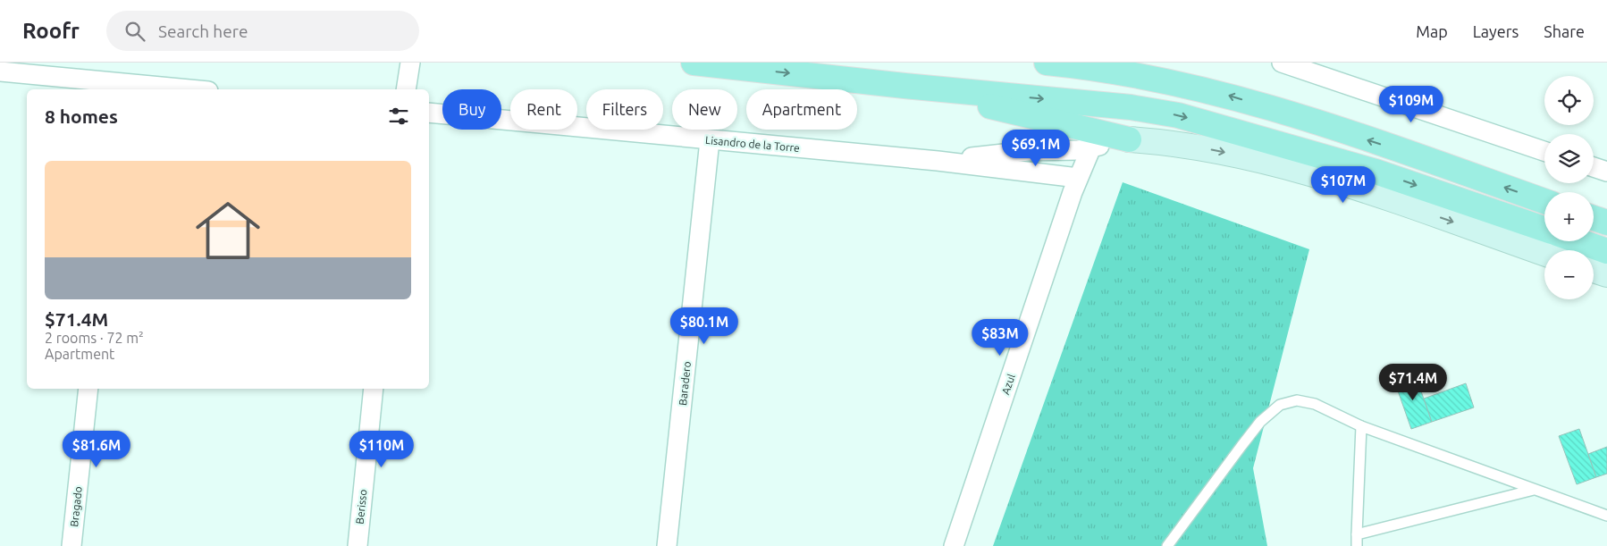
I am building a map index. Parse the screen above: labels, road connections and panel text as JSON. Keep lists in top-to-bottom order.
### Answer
{
  "streets": {
    "street": [
      "Lisandro de la Torre",
      "Baradero",
      "Azul",
      "Bragado",
      "Berisso"
    ]
  },
  "crossings": [
    ["Lisandro de la Torre", "Baradero"],
    ["Lisandro de la Torre", "Azul"]
  ],
  "page": {
    "header": "Roofr",
    "search": "Search here",
    "nav": ["Map", "Layers", "Share"],
    "map_buttons": ["+", "−"],
    "price": [
      "$109M",
      "$69.1M",
      "$107M",
      "$80.1M",
      "$83M",
      "$71.4M",
      "$81.6M",
      "$110M"
    ],
    "chip": [
      "Buy",
      "Rent",
      "Filters",
      "New",
      "Apartment"
    ],
    "heading": "8 homes",
    "list": [
      {
        "name": "$71.4M",
        "note": "2 rooms · 72 m² · Apartment"
      }
    ]
  }
}
